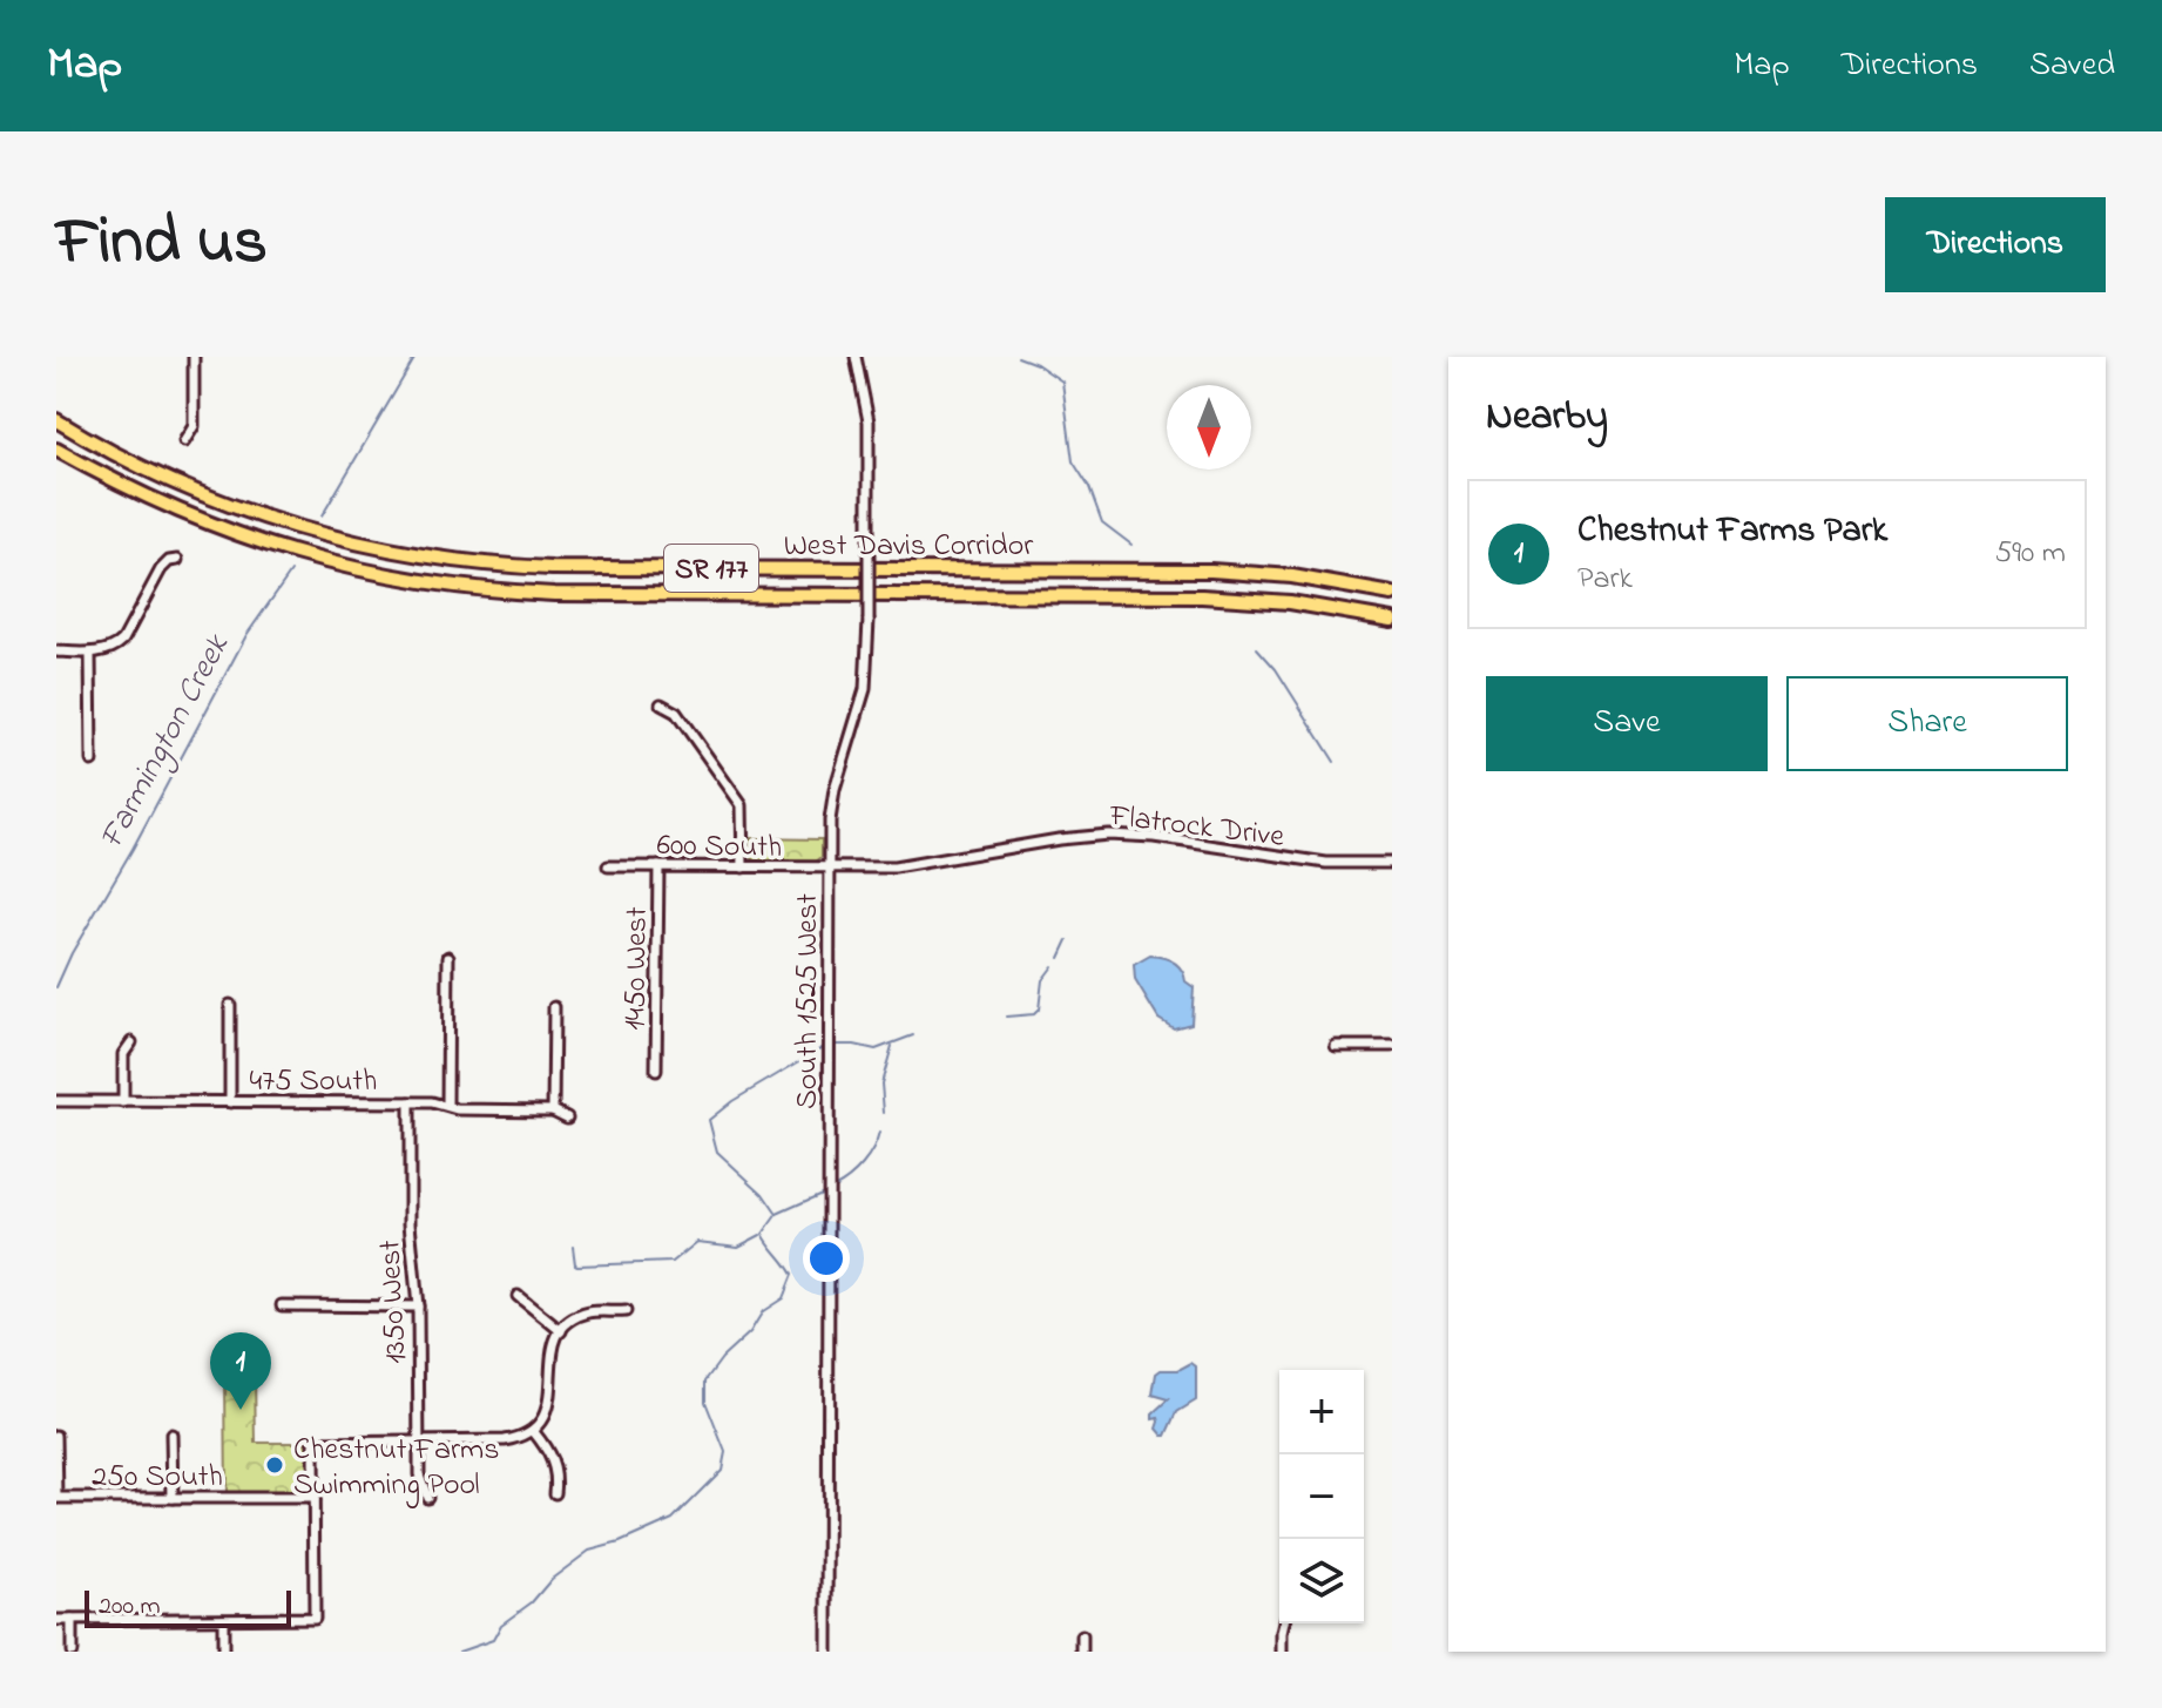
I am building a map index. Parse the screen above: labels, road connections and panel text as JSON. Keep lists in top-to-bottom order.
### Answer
{
  "streets": {
    "highway": ["West Davis Corridor", "SR 177"],
    "street": [
      "Flatrock Drive",
      "600 South",
      "1450 West",
      "South 1525 West",
      "475 South",
      "1350 West",
      "250 South"
    ]
  },
  "crossings": [
    ["Flatrock Drive", "600 South"],
    ["Flatrock Drive", "South 1525 West"],
    ["600 South", "1450 West"],
    ["600 South", "South 1525 West"],
    ["475 South", "1350 West"]
  ],
  "water": ["Farmington Creek"],
  "places": ["Chestnut Farms Swimming Pool"],
  "scale_bar": "200 m",
  "north": "bottom",
  "page": {
    "header": "Map",
    "nav": ["Map", "Directions", "Saved"],
    "title": "Find us",
    "buttons": [
      "Directions",
      ["Save", "Share"]
    ],
    "heading": "Nearby",
    "list": [
      {
        "mark": "1",
        "name": "Chestnut Farms Park",
        "note": "Park",
        "value": "590 m"
      }
    ],
    "pins": "1",
    "map_buttons": ["+", "−"],
    "scale": "200 m"
  }
}
